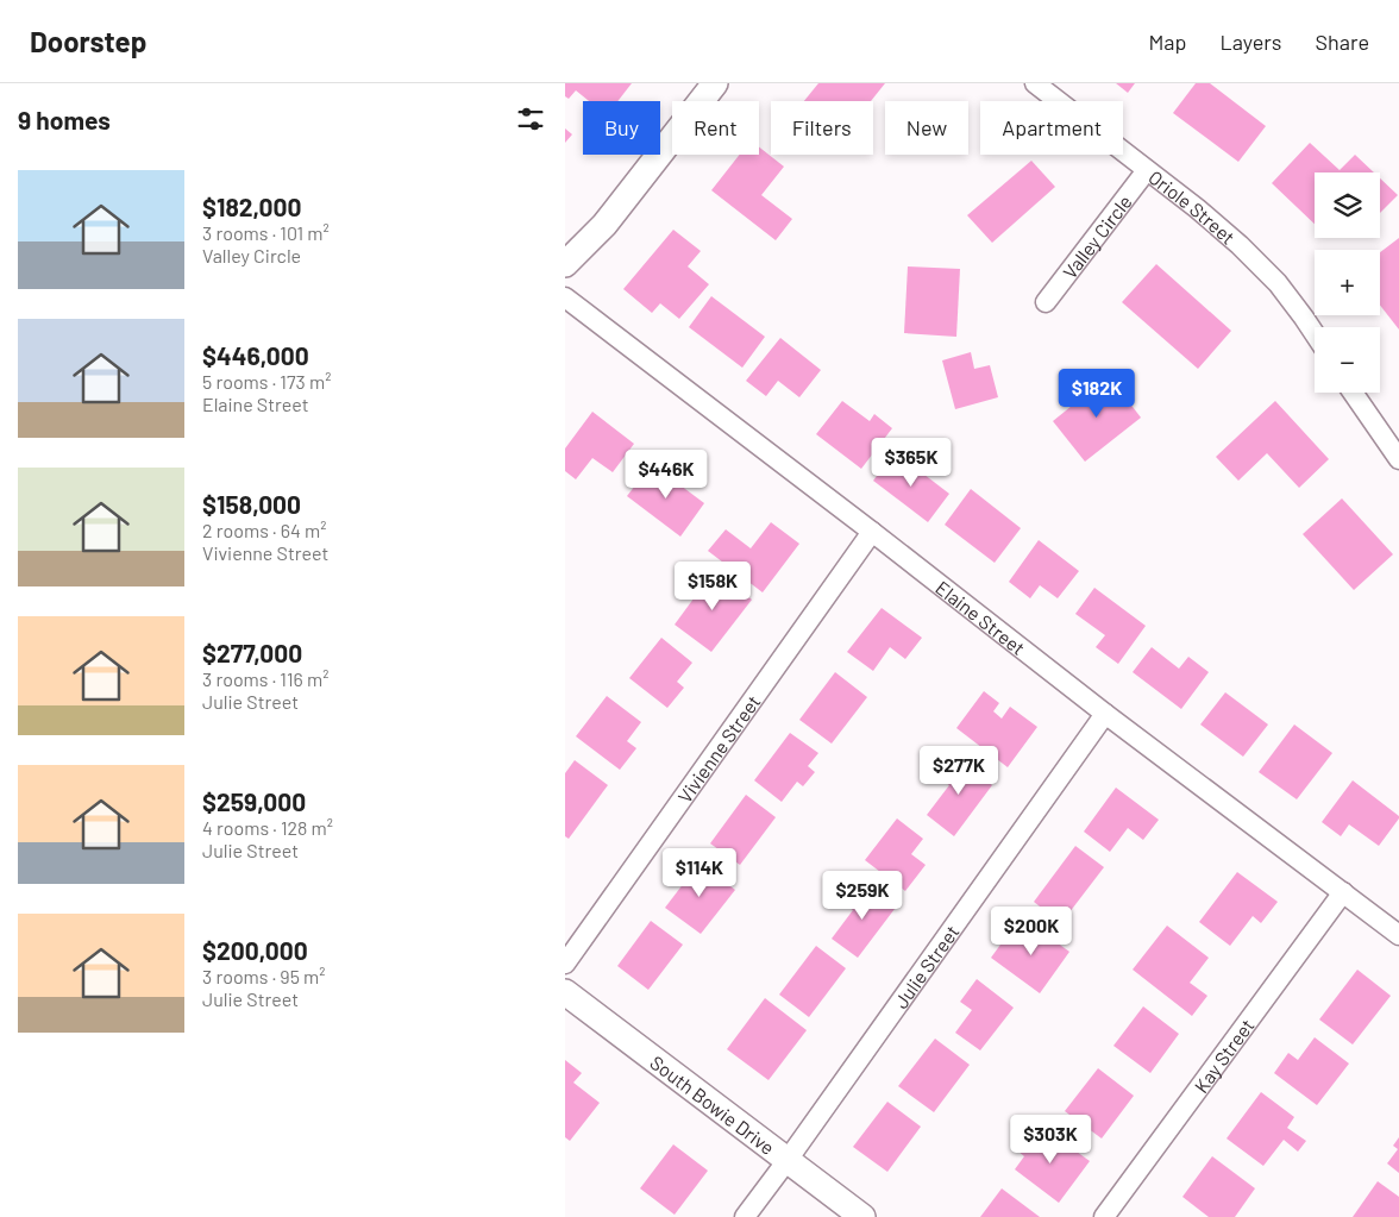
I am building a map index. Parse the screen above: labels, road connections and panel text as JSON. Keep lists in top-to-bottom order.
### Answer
{
  "streets": {
    "street": [
      "Oriole Street",
      "Valley Circle",
      "Elaine Street",
      "Vivienne Street",
      "Julie Street",
      "Kay Street",
      "South Bowie Drive"
    ]
  },
  "crossings": [
    ["Oriole Street", "Valley Circle"],
    ["Elaine Street", "Vivienne Street"],
    ["Elaine Street", "Julie Street"],
    ["Elaine Street", "Kay Street"],
    ["Julie Street", "South Bowie Drive"]
  ],
  "page": {
    "header": "Doorstep",
    "nav": ["Map", "Layers", "Share"],
    "heading": "9 homes",
    "chip": [
      "Buy",
      "Rent",
      "Filters",
      "New",
      "Apartment"
    ],
    "list": [
      {
        "name": "$182,000",
        "note": "3 rooms · 101 m² · Valley Circle"
      },
      {
        "name": "$446,000",
        "note": "5 rooms · 173 m² · Elaine Street"
      },
      {
        "name": "$158,000",
        "note": "2 rooms · 64 m² · Vivienne Street"
      },
      {
        "name": "$277,000",
        "note": "3 rooms · 116 m² · Julie Street"
      },
      {
        "name": "$259,000",
        "note": "4 rooms · 128 m² · Julie Street"
      },
      {
        "name": "$200,000",
        "note": "3 rooms · 95 m² · Julie Street"
      }
    ],
    "map_buttons": ["+", "−"],
    "price": [
      "$182K",
      "$365K",
      "$446K",
      "$158K",
      "$277K",
      "$114K",
      "$259K",
      "$200K",
      "$303K"
    ]
  }
}
